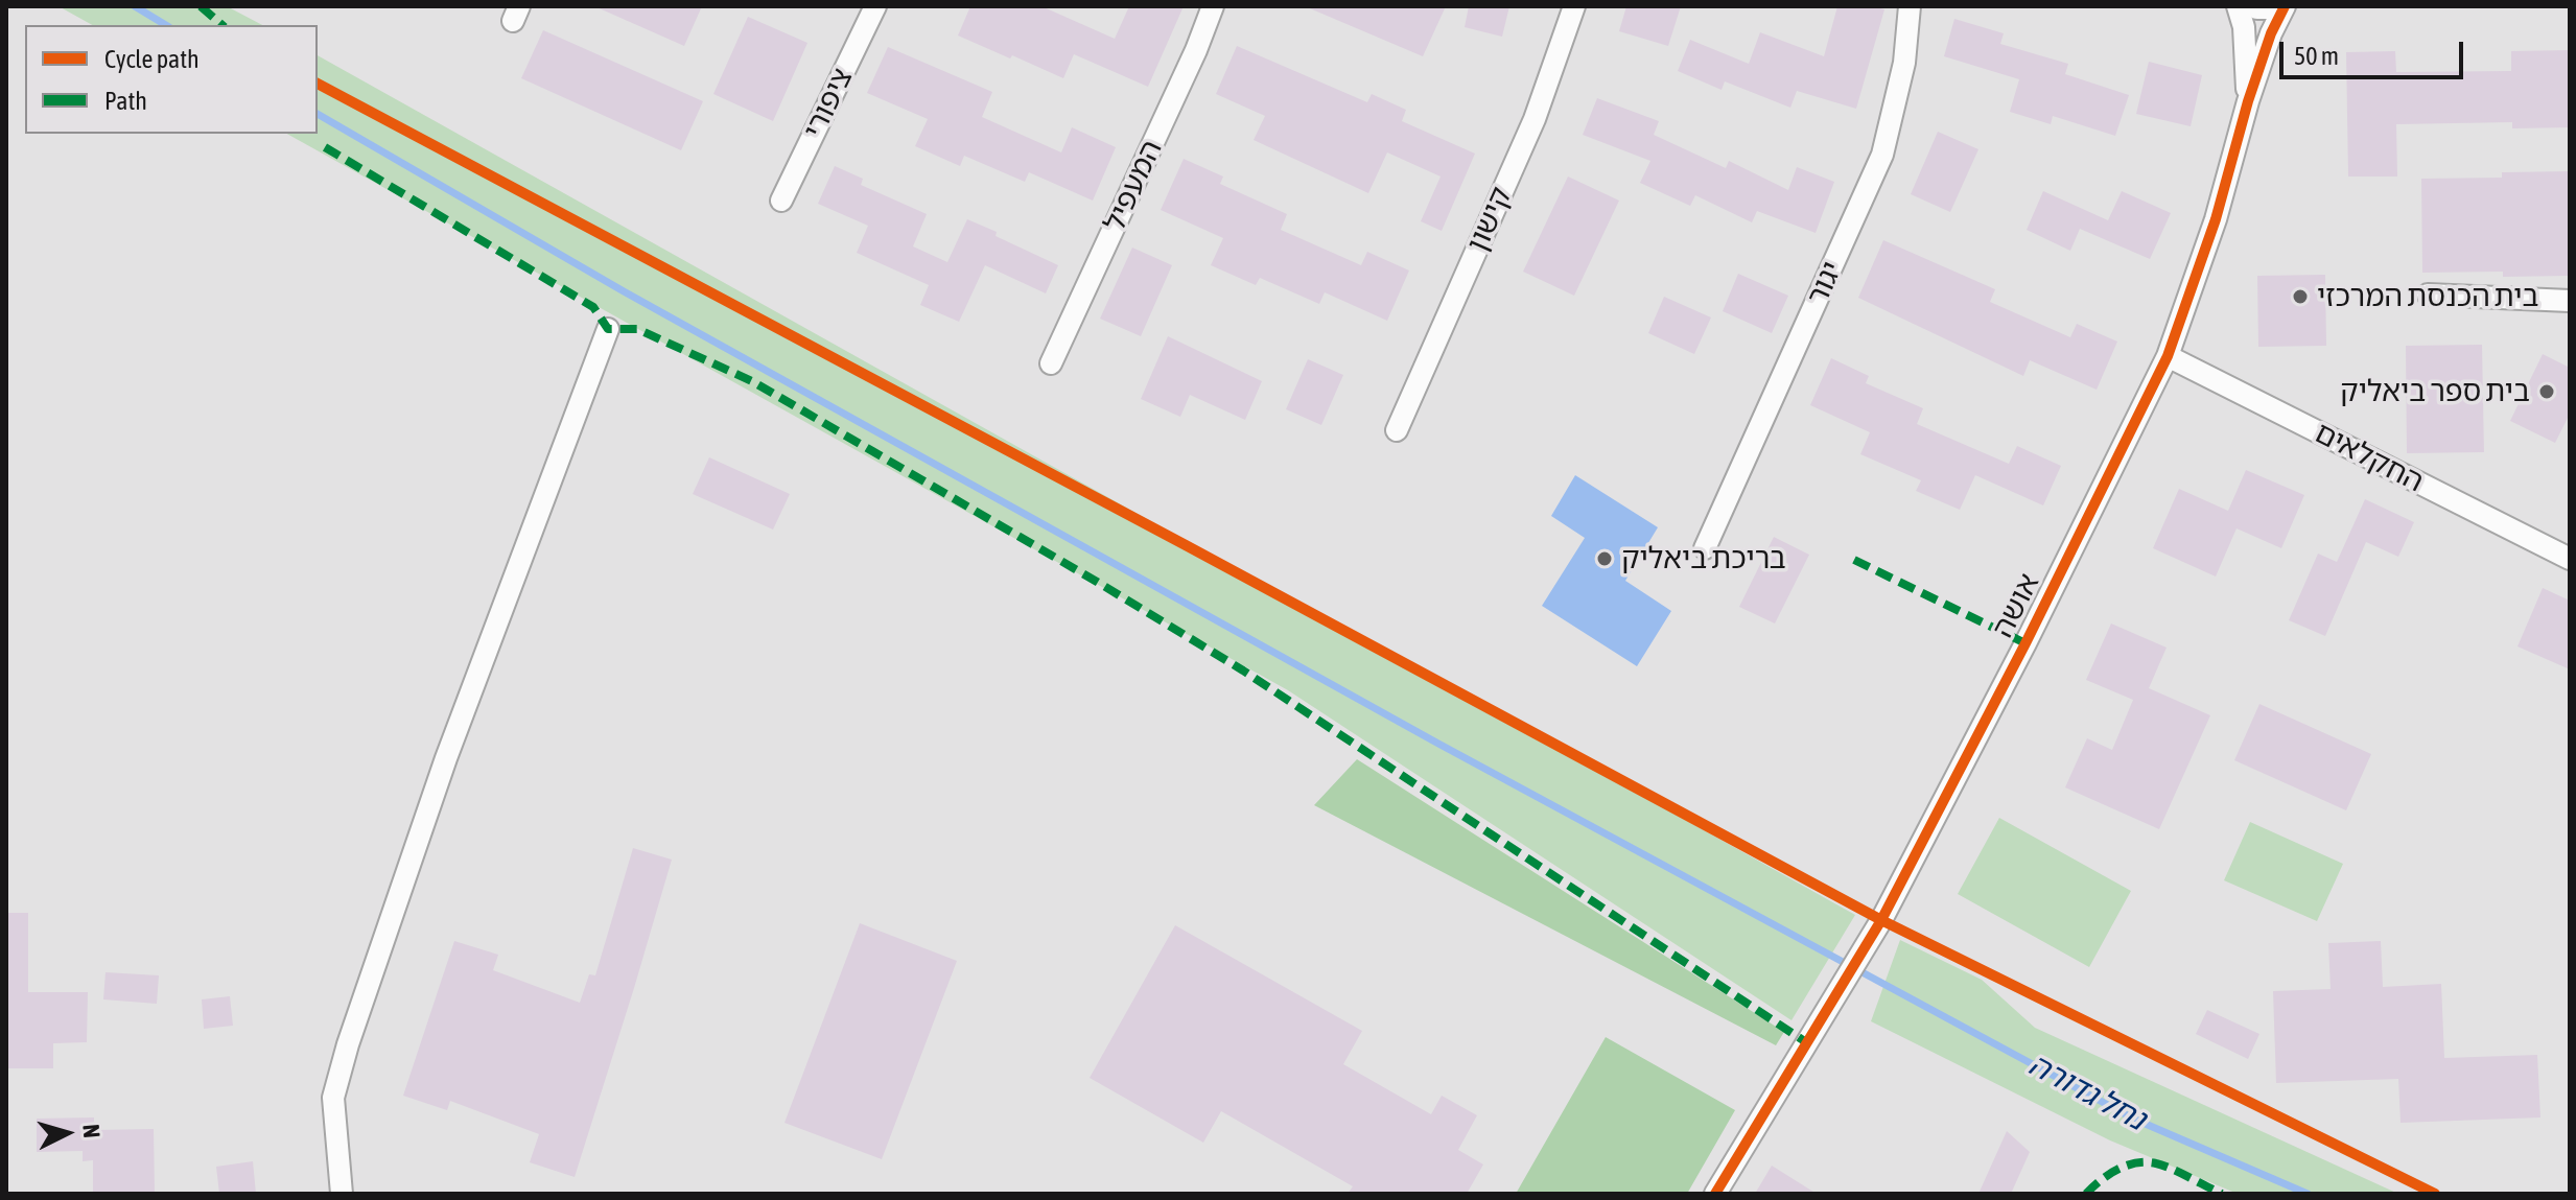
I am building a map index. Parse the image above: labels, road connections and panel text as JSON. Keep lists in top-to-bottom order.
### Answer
{
  "streets": {
    "street": [
      "ציפורי",
      "המעפיל",
      "קישון",
      "יגור",
      "החקלאים",
      "אושה"
    ]
  },
  "crossings": [
    ["החקלאים", "אושה"]
  ],
  "water": ["נחל גדורה"],
  "places": ["בית הכנסת המרכזי", "בית ספר ביאליק", "בריכת ביאליק"],
  "legend": ["Cycle path", "Path"],
  "scale_bar": "50 m",
  "north": "right"
}
